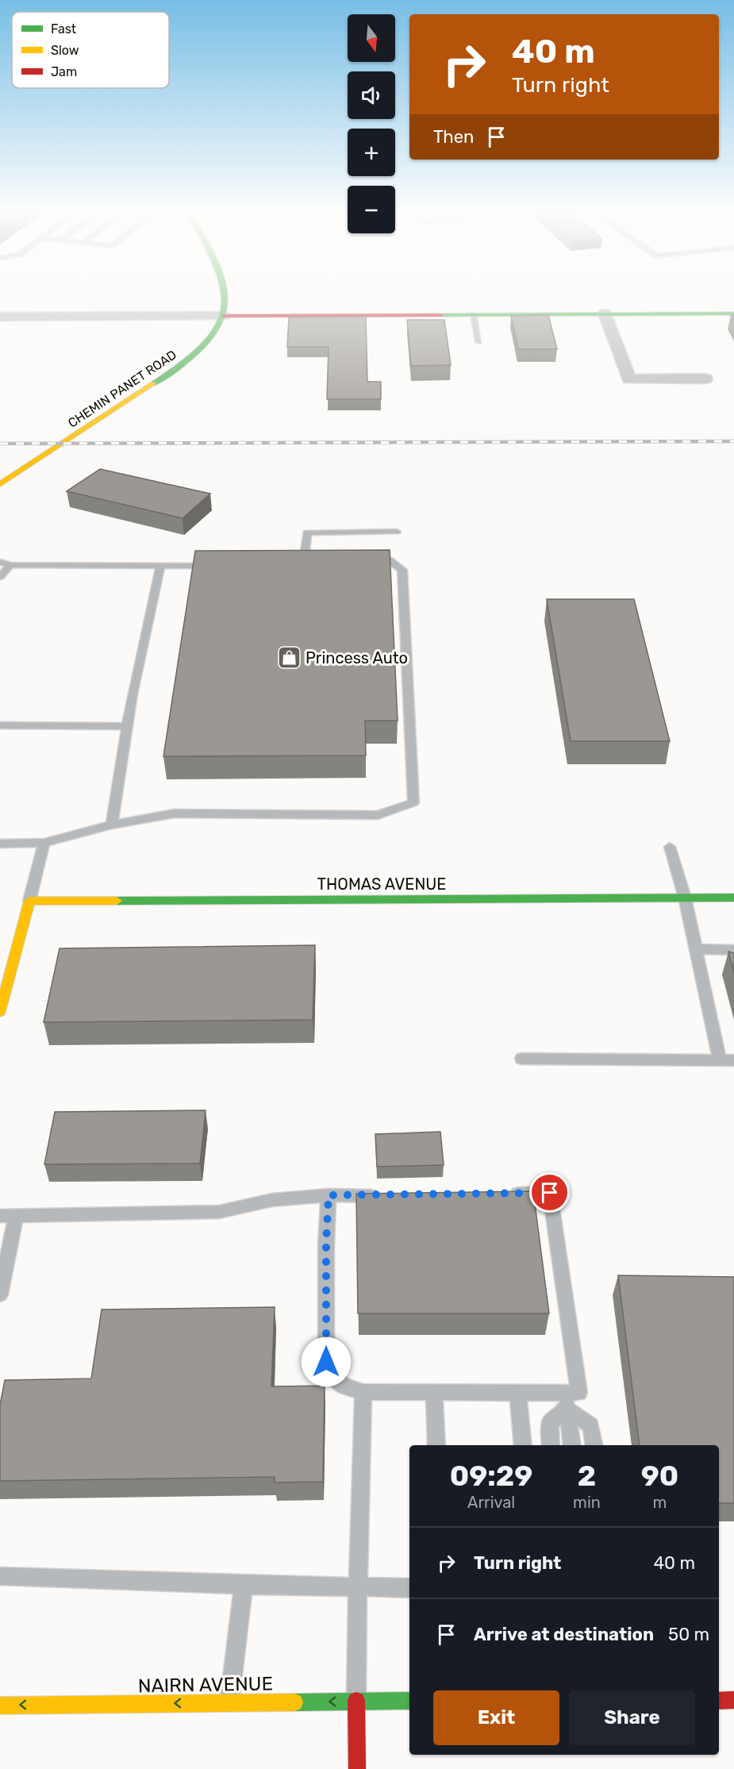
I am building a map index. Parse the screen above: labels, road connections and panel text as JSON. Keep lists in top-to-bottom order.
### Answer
{
  "streets": {
    "street": ["CHEMIN PANET ROAD", "THOMAS AVENUE", "NAIRN AVENUE"]
  },
  "one_way": ["NAIRN AVENUE"],
  "places": {
    "shop": ["Princess Auto"]
  },
  "legend": ["Fast", "Slow", "Jam"],
  "north": "bottom",
  "page": {
    "map_buttons": ["+", "−"],
    "turn": ["40 m", "Turn right"],
    "then": "Then",
    "eta": [
      "09:29",
      "Arrival",
      "2",
      "min",
      "90",
      "m"
    ],
    "list": [
      {
        "name": "Turn right",
        "value": "40 m"
      },
      {
        "name": "Arrive at destination",
        "value": "50 m"
      }
    ],
    "buttons": ["Exit", "Share"]
  }
}
